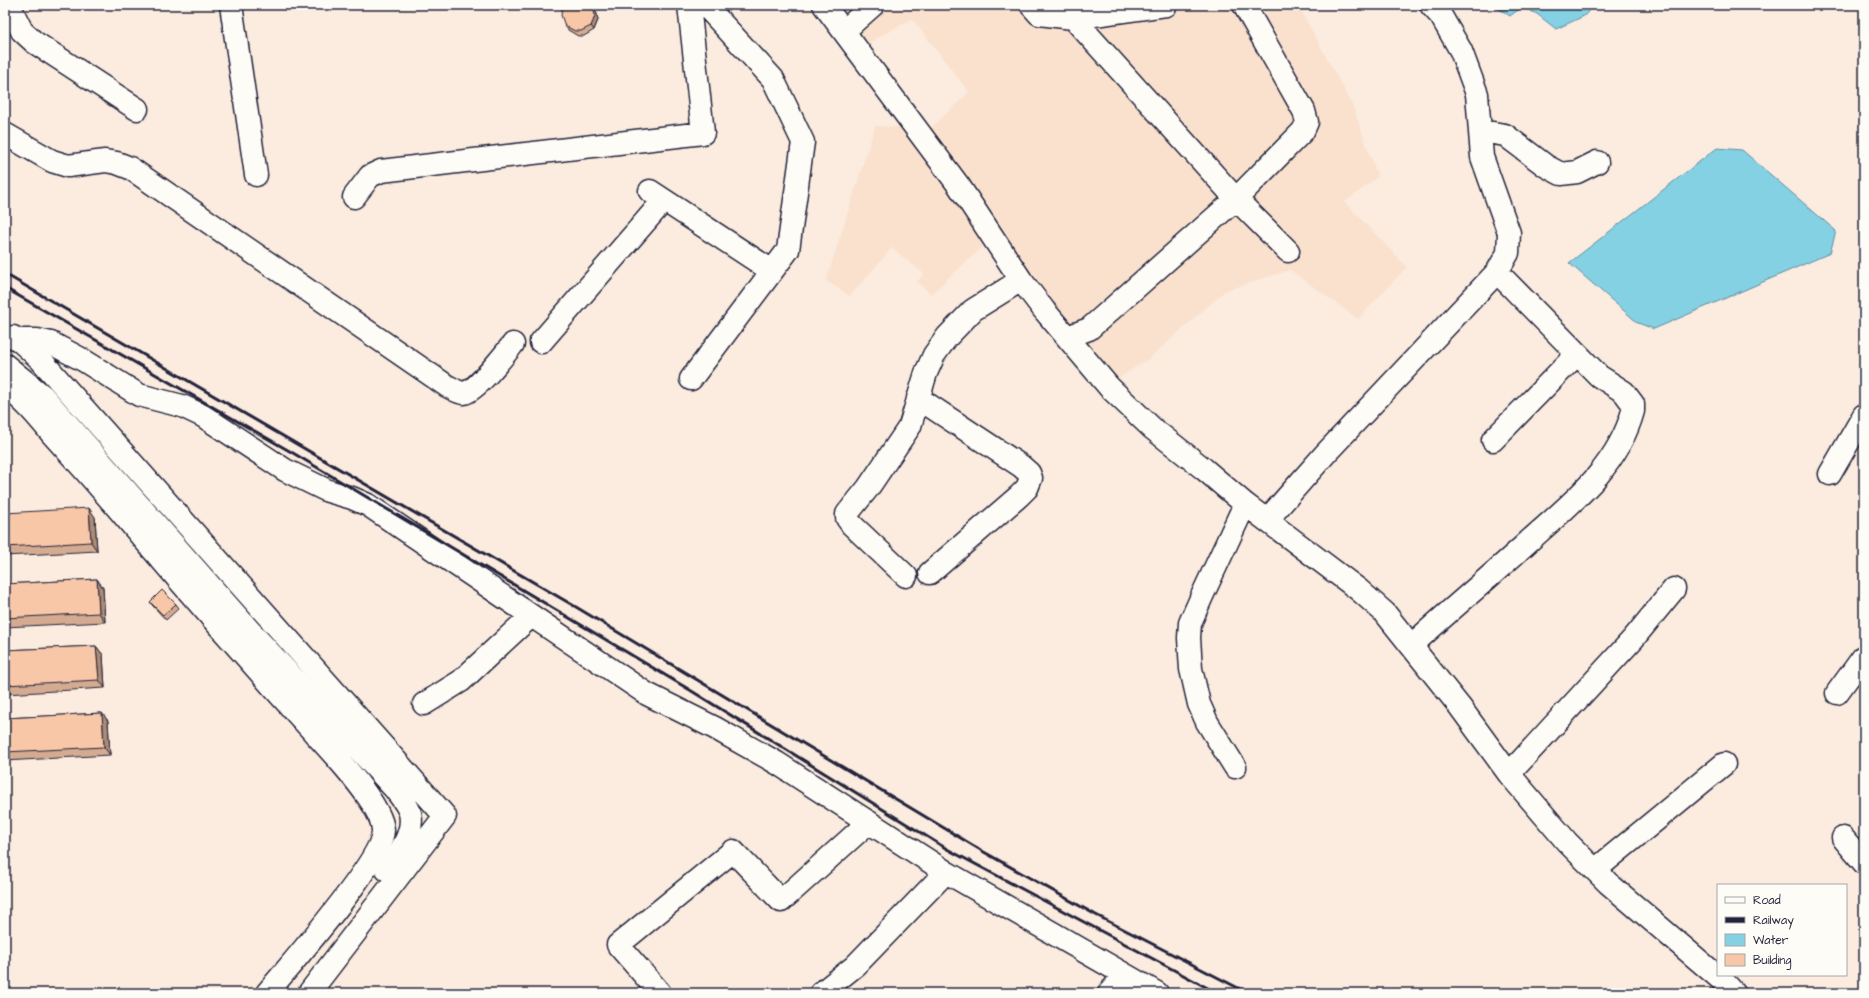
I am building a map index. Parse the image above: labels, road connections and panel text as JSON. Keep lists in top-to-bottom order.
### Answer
{
  "legend": [
    "Road",
    "Railway",
    "Water",
    "Building"
  ]
}
